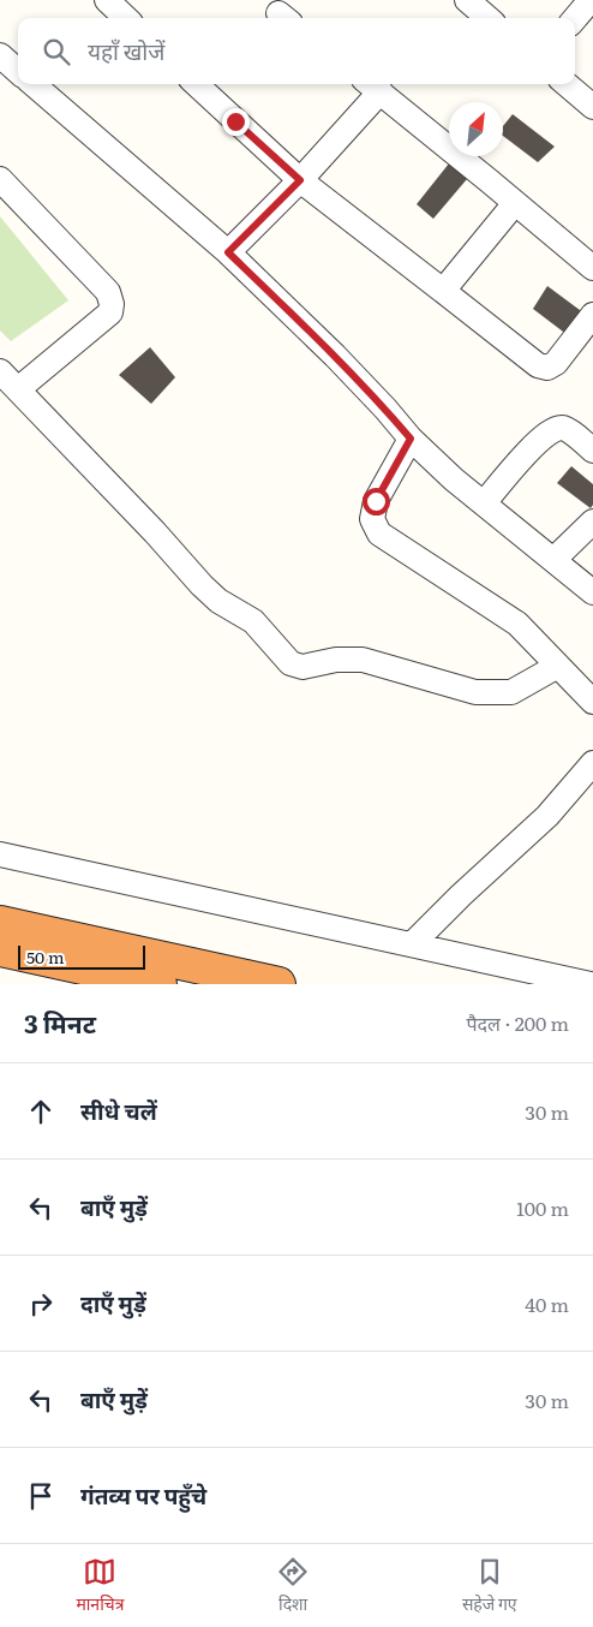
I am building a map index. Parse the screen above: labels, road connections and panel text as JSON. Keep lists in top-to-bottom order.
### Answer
{
  "scale_bar": "50 m",
  "north": "top right",
  "page": {
    "search": "यहाँ खोजें",
    "scale": "50 m",
    "heading": ["3 मिनट", "पैदल · 200 m"],
    "list": [
      ["सीधे चलें", "30 m"],
      ["बाएँ मुड़ें", "100 m"],
      ["दाएँ मुड़ें", "40 m"],
      ["बाएँ मुड़ें", "30 m"],
      "गंतव्य पर पहुँचे"
    ],
    "nav": ["मानचित्र", "दिशा", "सहेजे गए"]
  }
}
